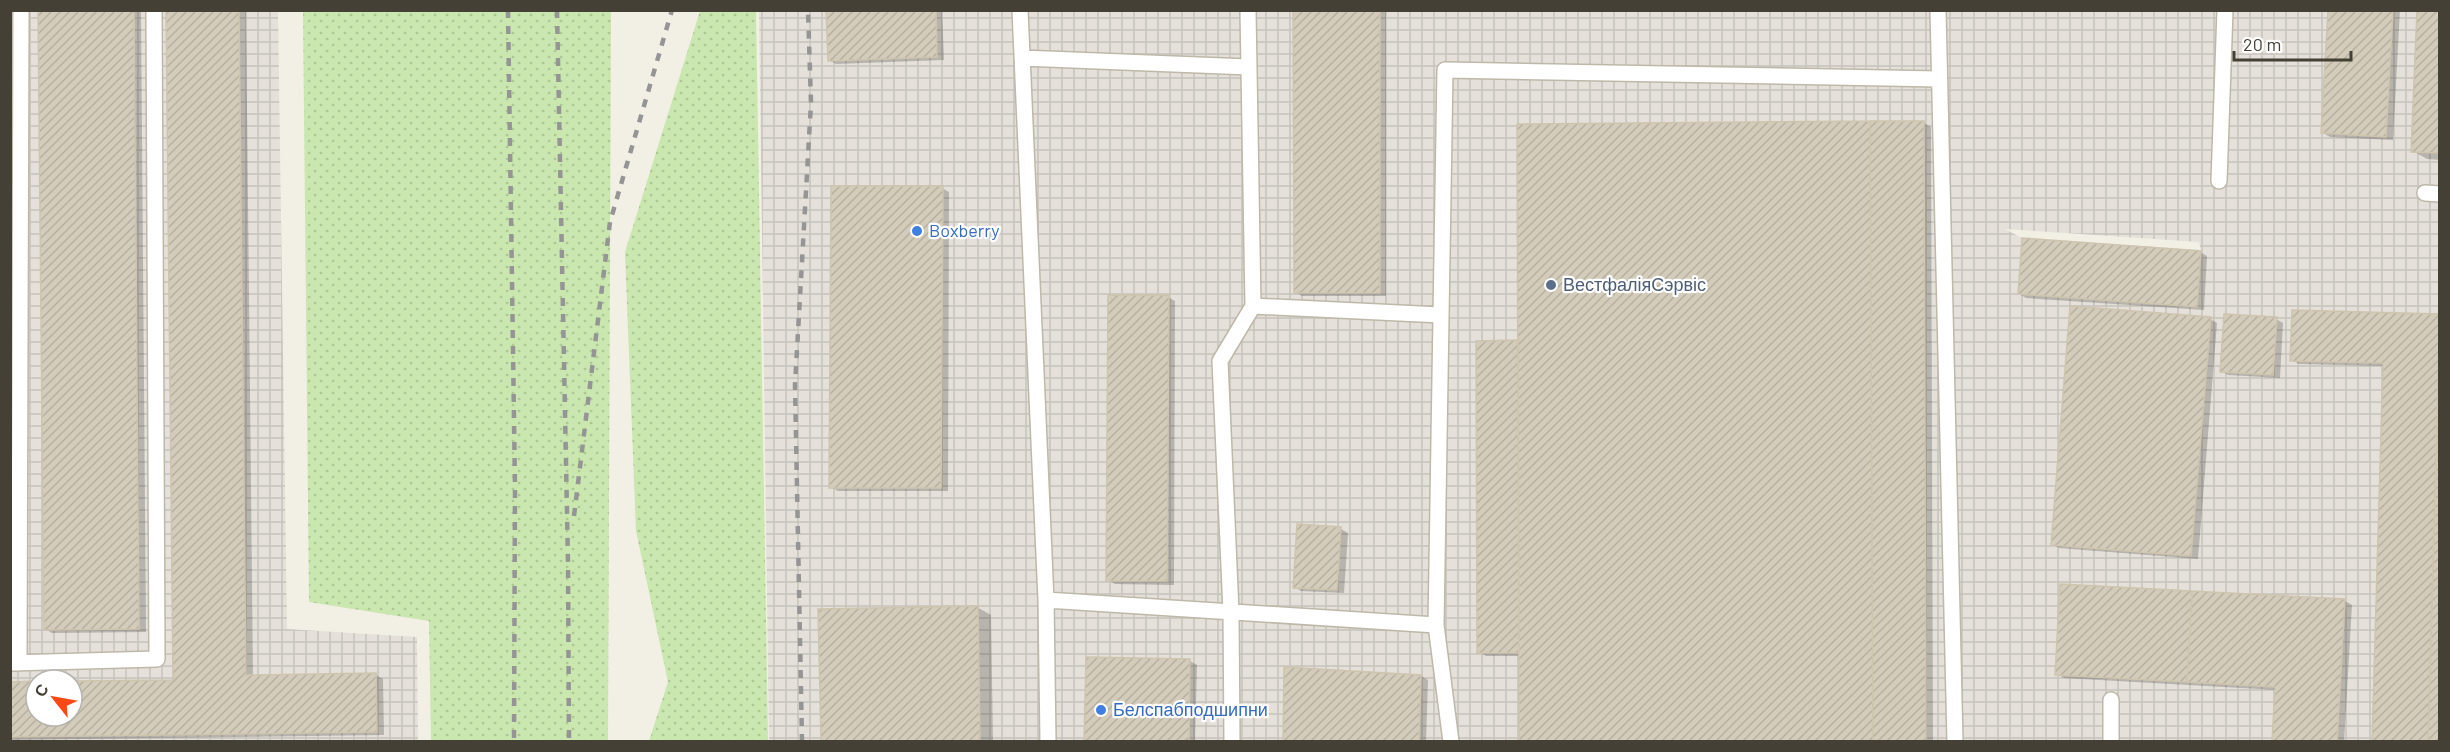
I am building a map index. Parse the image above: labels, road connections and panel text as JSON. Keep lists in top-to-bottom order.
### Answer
{
  "places": ["Boxberry", "ВестфаліяСэрвіс", "Белспабподшипни"],
  "scale_bar": "20 m",
  "north": "top left"
}
